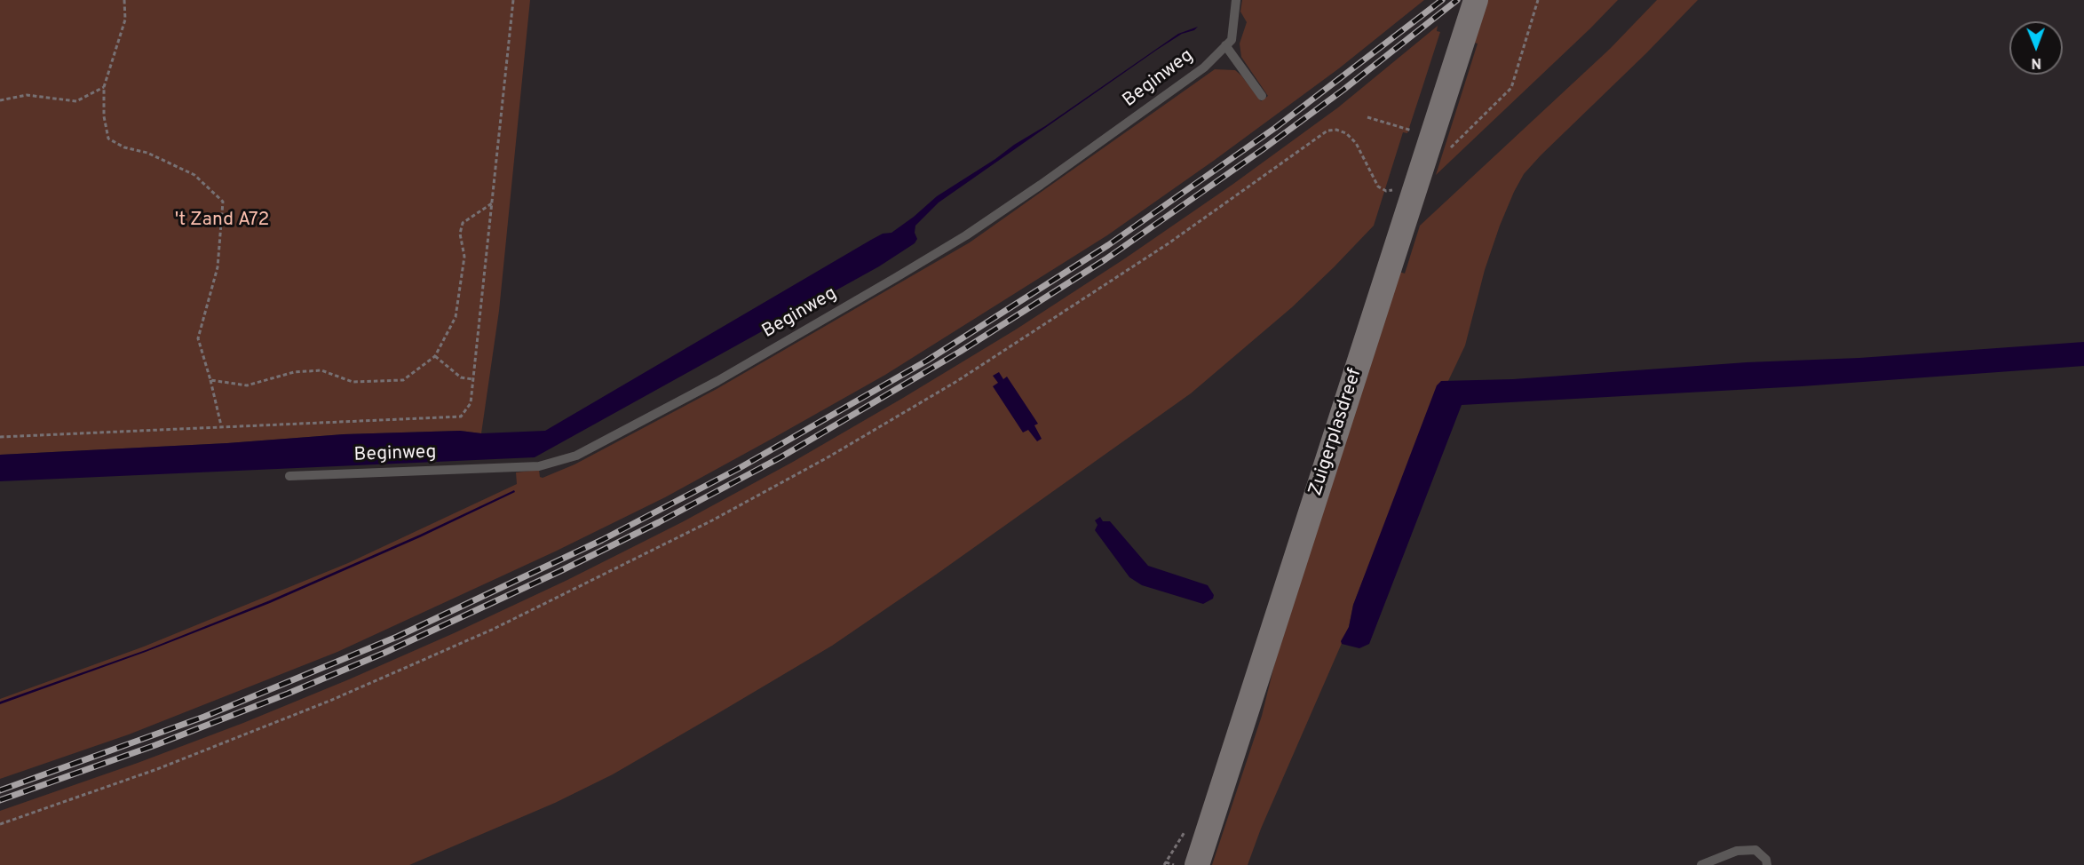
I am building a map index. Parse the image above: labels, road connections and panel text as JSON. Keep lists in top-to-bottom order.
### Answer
{
  "streets": {
    "main road": ["Zuigerplasdreef"],
    "lane": ["Beginweg"]
  },
  "parks": ["'t Zand A72"],
  "north": "bottom"
}
